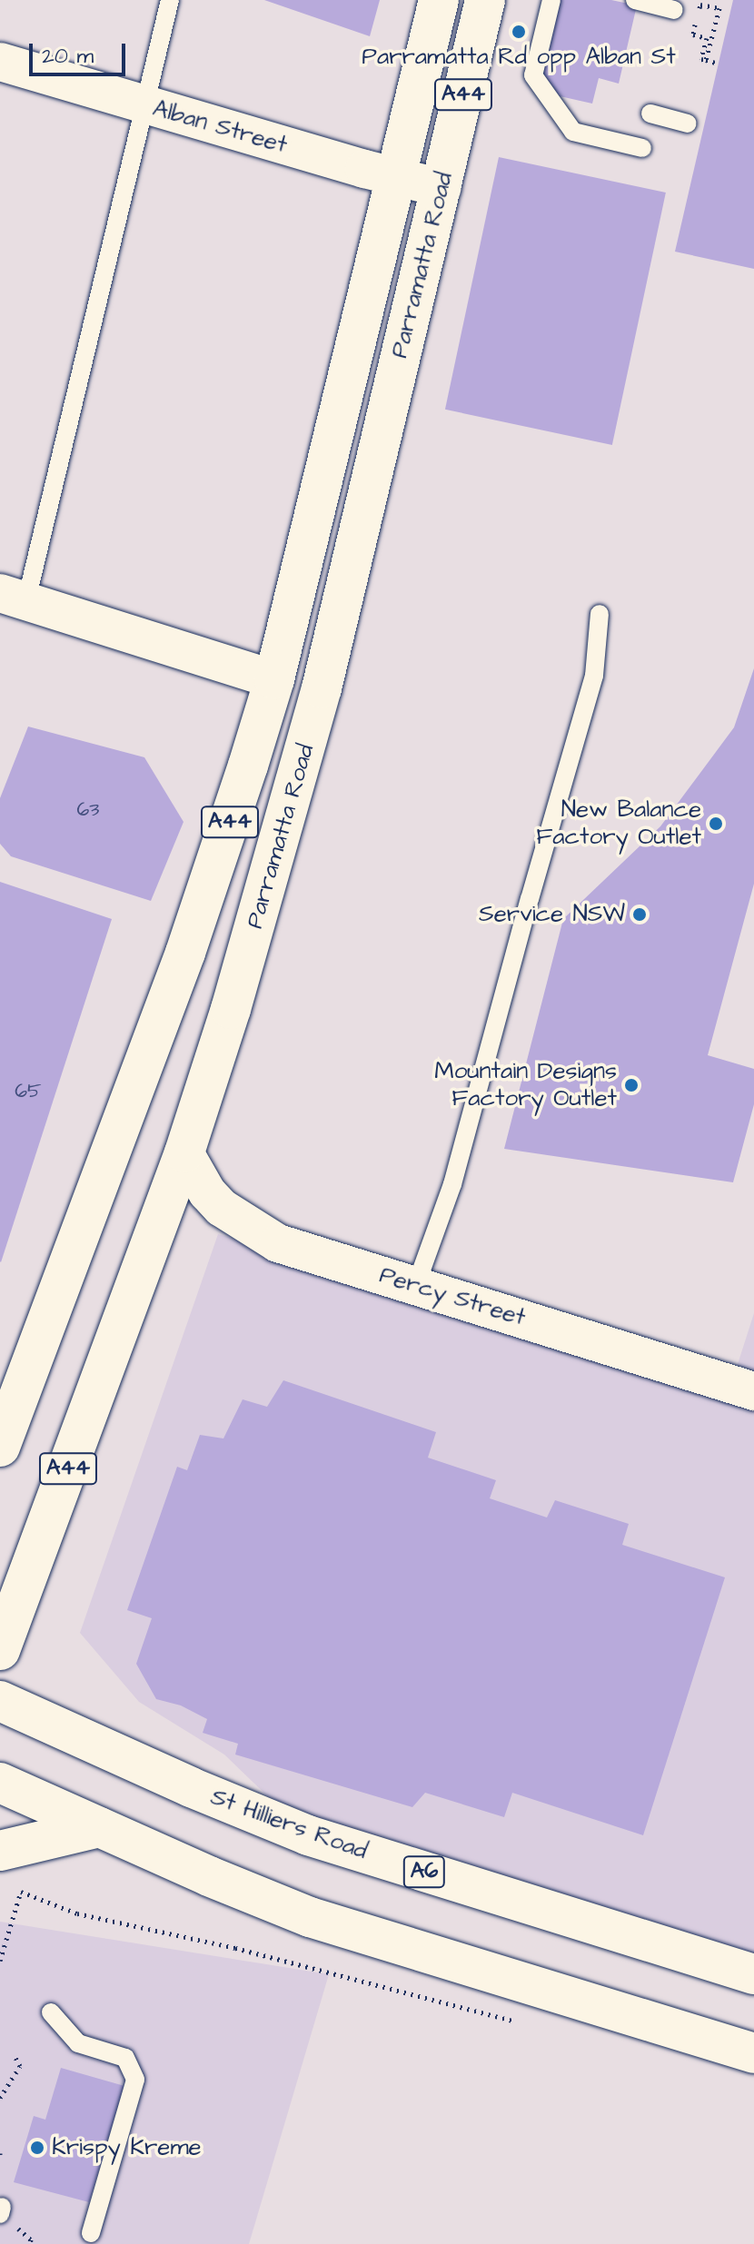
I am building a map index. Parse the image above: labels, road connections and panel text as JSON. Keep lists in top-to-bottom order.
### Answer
{
  "streets": {
    "highway": [
      "A44",
      "Parramatta Road",
      "St Hilliers Road",
      "A6"
    ],
    "street": ["Alban Street", "Percy Street"]
  },
  "crossings": [
    ["Alban Street", "Parramatta Road"],
    ["Parramatta Road", "Percy Street"]
  ],
  "places": [
    "Parramatta Rd opp Alban St",
    "New Balance Factory Outlet",
    "Service NSW",
    "Mountain Designs Factory Outlet",
    "Krispy Kreme"
  ],
  "house_numbers": ["63", "65"],
  "scale_bar": "20 m"
}
